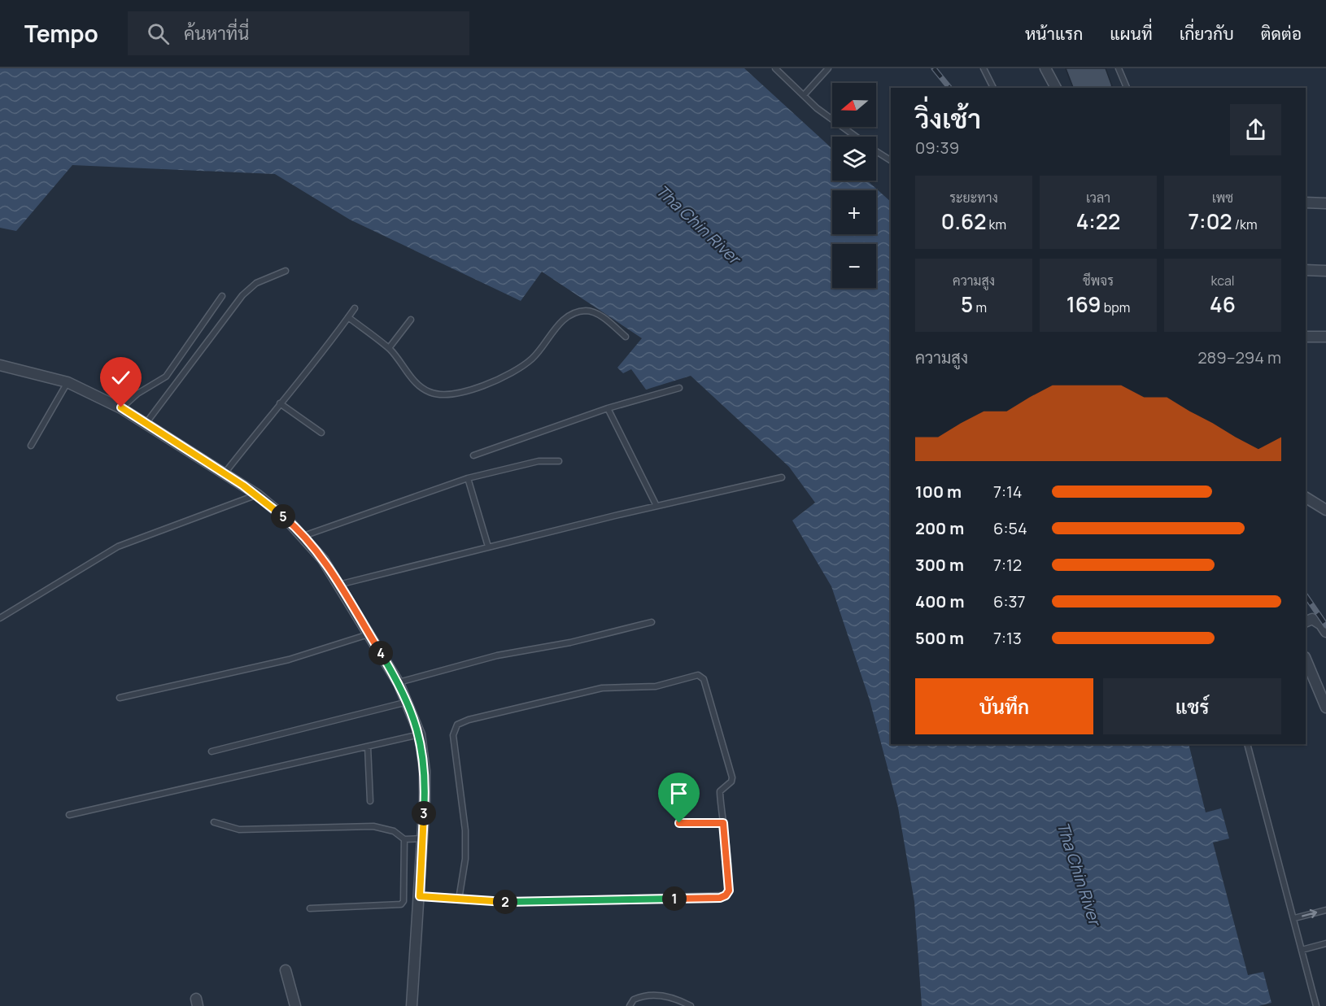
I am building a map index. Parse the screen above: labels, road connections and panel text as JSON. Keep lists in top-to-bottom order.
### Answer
{
  "water": ["Tha Chin River"],
  "north": "left",
  "page": {
    "header": "Tempo",
    "search": "ค้นหาที่นี่",
    "nav": [
      "หน้าแรก",
      "แผนที่",
      "เกี่ยวกับ",
      "ติดต่อ"
    ],
    "map_buttons": ["+", "−"],
    "heading": ["วิ่งเช้า", "09:39"],
    "stats": [
      ["ระยะทาง", "0.62 km"],
      ["เวลา", "4:22"],
      ["เพซ", "7:02 /km"],
      ["ความสูง", "5 m"],
      ["ชีพจร", "169 bpm"],
      ["kcal", "46"]
    ],
    "chart": ["ความสูง", "289–294 m"],
    "list": [
      {
        "name": "100 m",
        "note": "7:14"
      },
      {
        "name": "200 m",
        "note": "6:54"
      },
      {
        "name": "300 m",
        "note": "7:12"
      },
      {
        "name": "400 m",
        "note": "6:37"
      },
      {
        "name": "500 m",
        "note": "7:13"
      }
    ],
    "pins": [
      "5",
      "4",
      "3",
      "1",
      "2"
    ],
    "buttons": ["บันทึก", "แชร์"]
  }
}
